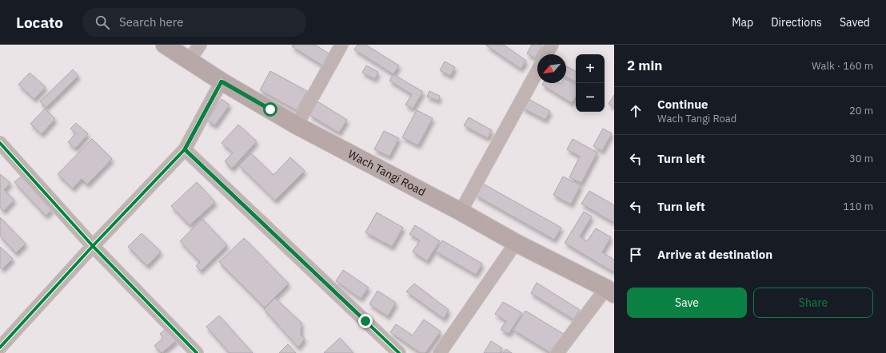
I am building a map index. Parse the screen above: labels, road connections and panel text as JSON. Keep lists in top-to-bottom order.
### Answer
{
  "streets": {
    "main road": ["Wach Tangi Road"]
  },
  "north": "bottom left",
  "page": {
    "header": "Locato",
    "search": "Search here",
    "nav": ["Map", "Directions", "Saved"],
    "heading": ["2 min", "Walk · 160 m"],
    "map_buttons": ["+", "−"],
    "list": [
      ["Continue", "Wach Tangi Road", "20 m"],
      ["Turn left", "30 m"],
      ["Turn left", "110 m"],
      "Arrive at destination"
    ],
    "buttons": ["Save", "Share"]
  }
}
